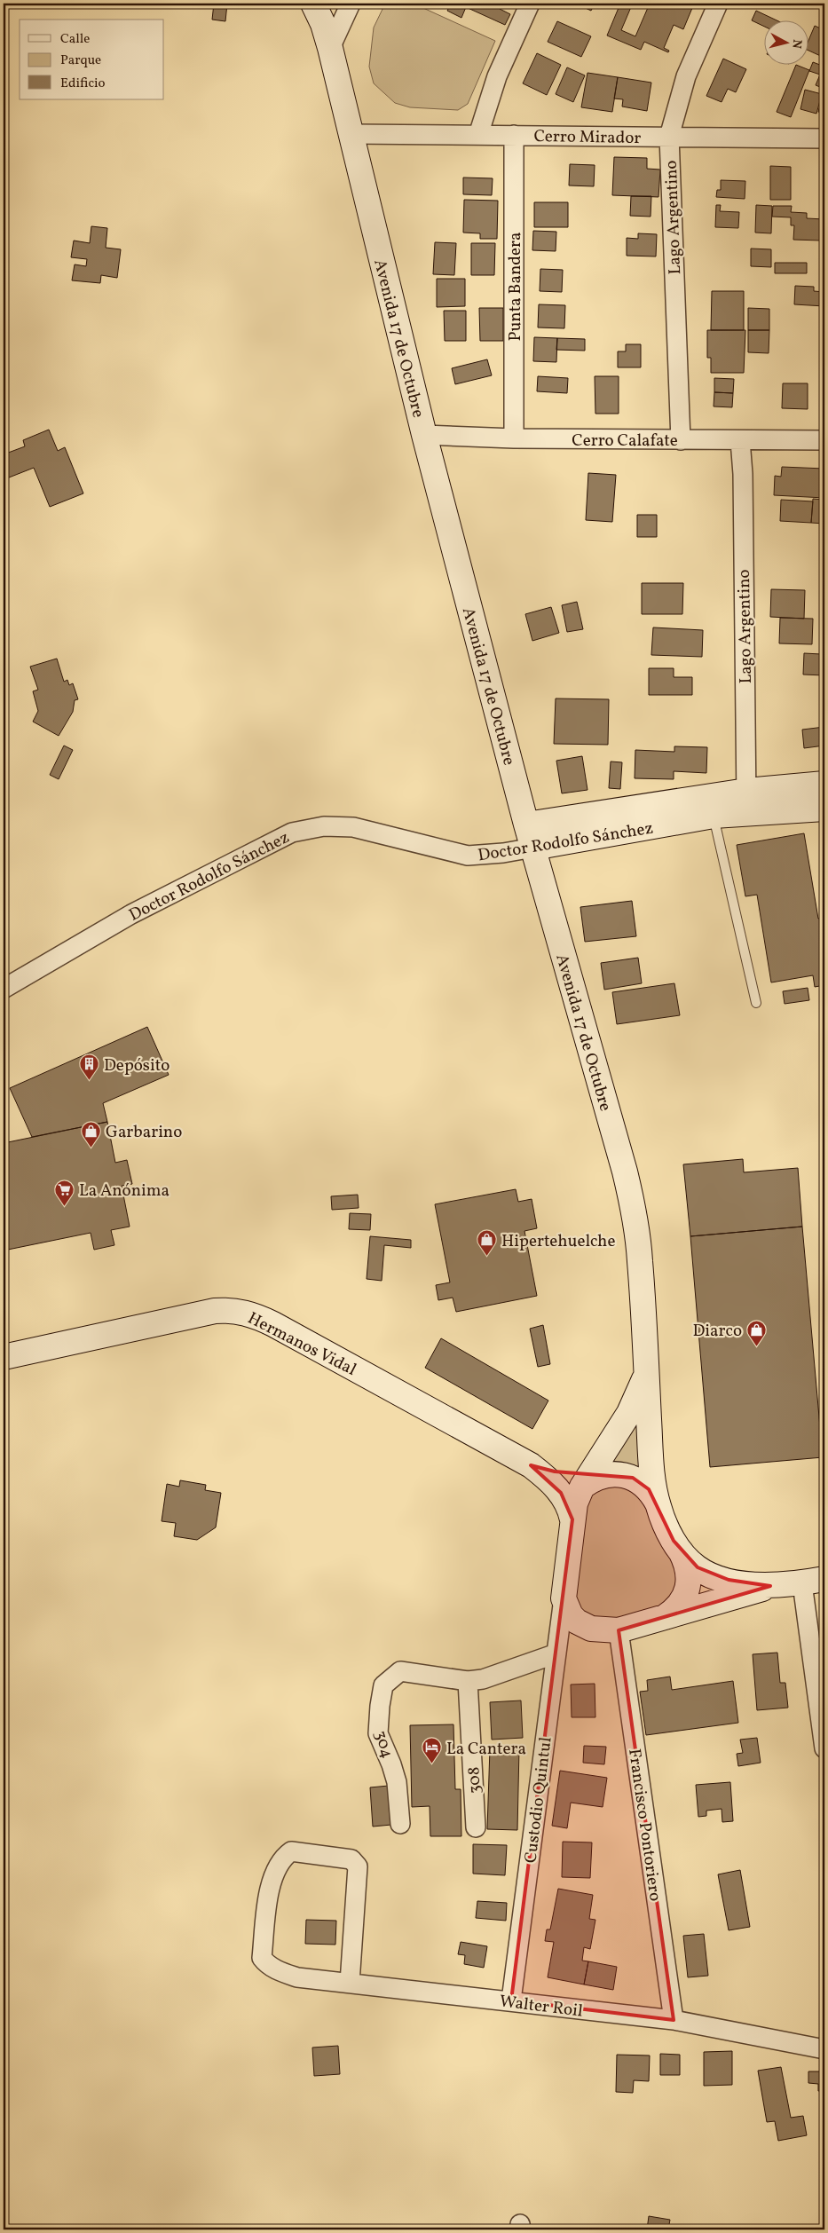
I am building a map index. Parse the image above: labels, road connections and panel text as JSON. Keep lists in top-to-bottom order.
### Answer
{
  "streets": {
    "main road": ["Avenida 17 de Octubre", "Doctor Rodolfo Sánchez", "Hermanos Vidal"],
    "street": [
      "Cerro Mirador",
      "Lago Argentino",
      "Punta Bandera",
      "Cerro Calafate",
      "304",
      "308",
      "Custodio Quintul",
      "Francisco Pontoriero",
      "Walter Roil"
    ]
  },
  "crossings": [
    ["Cerro Mirador", "Lago Argentino"],
    ["Cerro Mirador", "Punta Bandera"],
    ["Cerro Mirador", "Avenida 17 de Octubre"],
    ["Lago Argentino", "Cerro Calafate"],
    ["Lago Argentino", "Doctor Rodolfo Sánchez"],
    ["Punta Bandera", "Cerro Calafate"],
    ["Avenida 17 de Octubre", "Cerro Calafate"],
    ["Avenida 17 de Octubre", "Doctor Rodolfo Sánchez"],
    ["Avenida 17 de Octubre", "Hermanos Vidal"],
    ["Avenida 17 de Octubre", "Custodio Quintul"],
    ["Avenida 17 de Octubre", "Francisco Pontoriero"],
    ["Hermanos Vidal", "Custodio Quintul"],
    ["Hermanos Vidal", "Francisco Pontoriero"],
    ["304", "308"],
    ["Custodio Quintul", "Francisco Pontoriero"],
    ["Custodio Quintul", "Walter Roil"],
    ["Francisco Pontoriero", "Walter Roil"]
  ],
  "places": {
    "building": ["Depósito"],
    "shop": ["Garbarino", "Hipertehuelche", "Diarco"],
    "supermarket": ["La Anónima"],
    "hotel": ["La Cantera"]
  },
  "legend": ["Calle", "Parque", "Edificio"],
  "north": "right"
}
